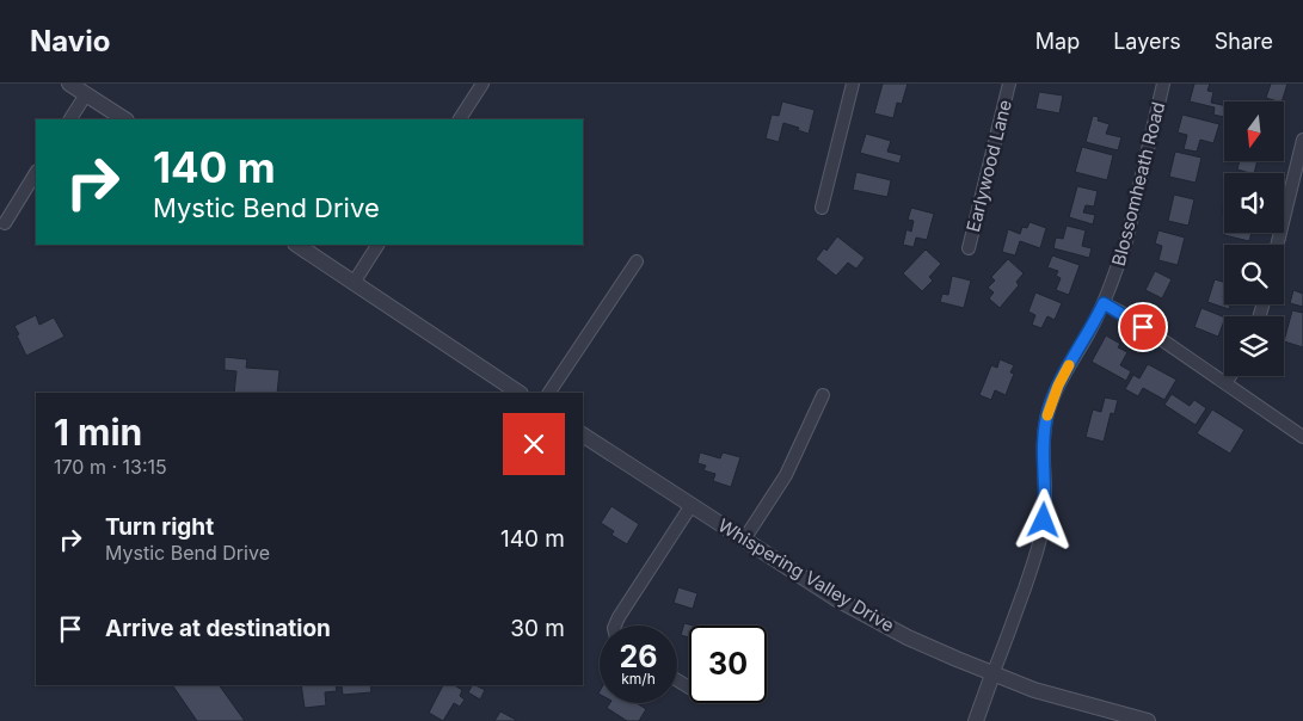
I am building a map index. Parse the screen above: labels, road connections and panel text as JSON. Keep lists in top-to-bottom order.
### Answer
{
  "streets": {
    "street": ["Earlywood Lane", "Blossomheath Road", "Whispering Valley Drive"]
  },
  "crossings": [
    ["Blossomheath Road", "Whispering Valley Drive"]
  ],
  "north": "bottom",
  "page": {
    "header": "Navio",
    "nav": ["Map", "Layers", "Share"],
    "turn": ["140 m", "Mystic Bend Drive"],
    "heading": ["1 min", "170 m · 13:15"],
    "list": [
      {
        "name": "Turn right",
        "note": "Mystic Bend Drive",
        "value": "140 m"
      },
      {
        "name": "Arrive at destination",
        "value": "30 m"
      }
    ],
    "speed": "26 km/h",
    "limit": "30"
  }
}
